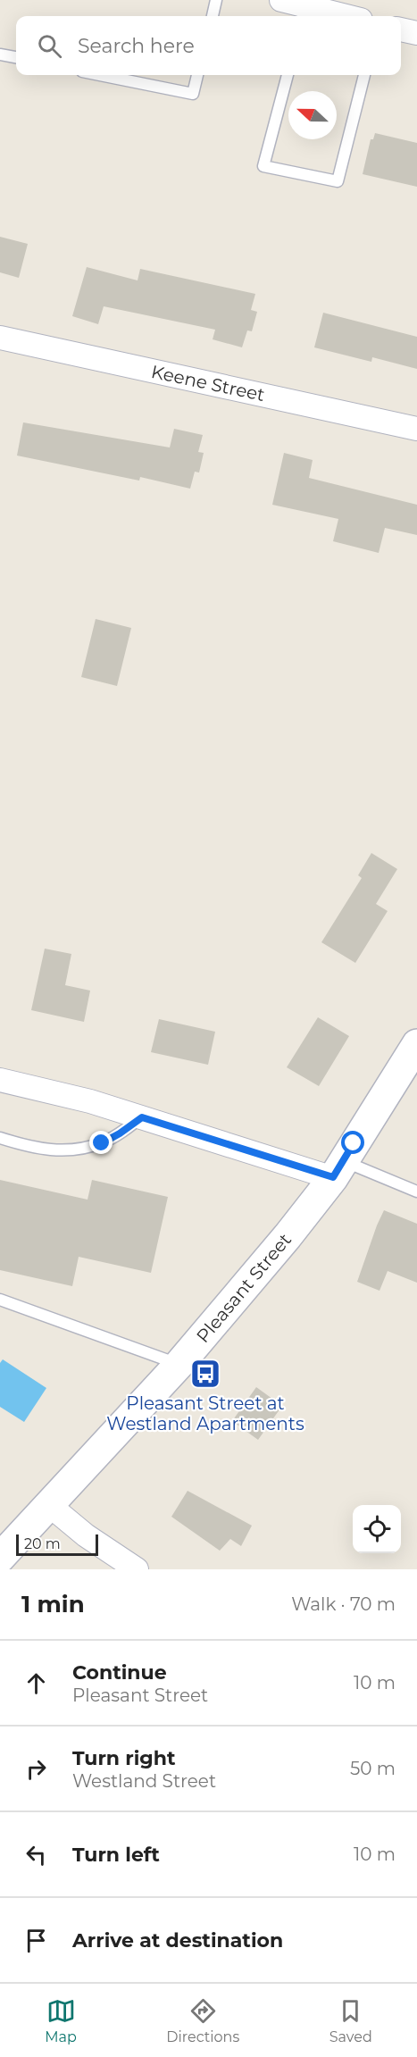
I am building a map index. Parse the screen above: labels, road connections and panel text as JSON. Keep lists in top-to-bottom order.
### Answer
{
  "streets": {
    "main road": ["Pleasant Street"],
    "street": ["Keene Street"]
  },
  "places": {
    "bus stop": ["Pleasant Street at Westland Apartments"]
  },
  "scale_bar": "20 m",
  "north": "left",
  "page": {
    "search": "Search here",
    "scale": "20 m",
    "heading": ["1 min", "Walk · 70 m"],
    "list": [
      ["Continue", "Pleasant Street", "10 m"],
      ["Turn right", "Westland Street", "50 m"],
      ["Turn left", "10 m"],
      "Arrive at destination"
    ],
    "nav": ["Map", "Directions", "Saved"]
  }
}
